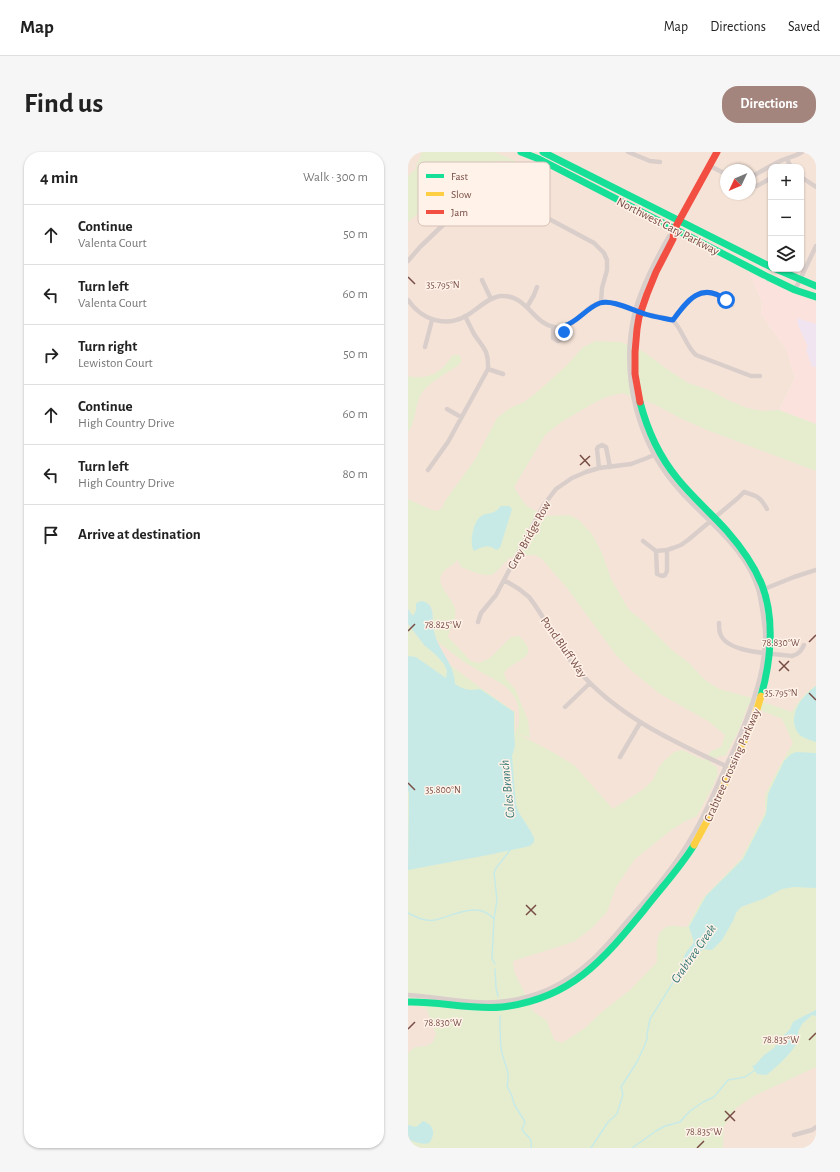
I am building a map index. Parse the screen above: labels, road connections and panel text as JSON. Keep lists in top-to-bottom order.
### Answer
{
  "streets": {
    "street": [
      "Northwest Cary Parkway",
      "Grey Bridge Row",
      "Pond Bluff Way",
      "Crabtree Crossing Parkway"
    ]
  },
  "crossings": [
    ["Northwest Cary Parkway", "Crabtree Crossing Parkway"],
    ["Grey Bridge Row", "Pond Bluff Way"],
    ["Grey Bridge Row", "Crabtree Crossing Parkway"],
    ["Pond Bluff Way", "Crabtree Crossing Parkway"]
  ],
  "water": ["Coles Branch", "Crabtree Creek"],
  "legend": ["Fast", "Slow", "Jam"],
  "north": "bottom left",
  "page": {
    "header": "Map",
    "nav": ["Map", "Directions", "Saved"],
    "buttons": "Directions",
    "title": "Find us",
    "heading": ["4 min", "Walk · 300 m"],
    "map_buttons": ["+", "−"],
    "list": [
      ["Continue", "Valenta Court", "50 m"],
      ["Turn left", "Valenta Court", "60 m"],
      ["Turn right", "Lewiston Court", "50 m"],
      ["Continue", "High Country Drive", "60 m"],
      ["Turn left", "High Country Drive", "80 m"],
      "Arrive at destination"
    ]
  },
  "coordinates": [
    "35.795°N",
    "78.825°W",
    "78.830°W",
    "35.800°N",
    "78.835°W"
  ]
}
